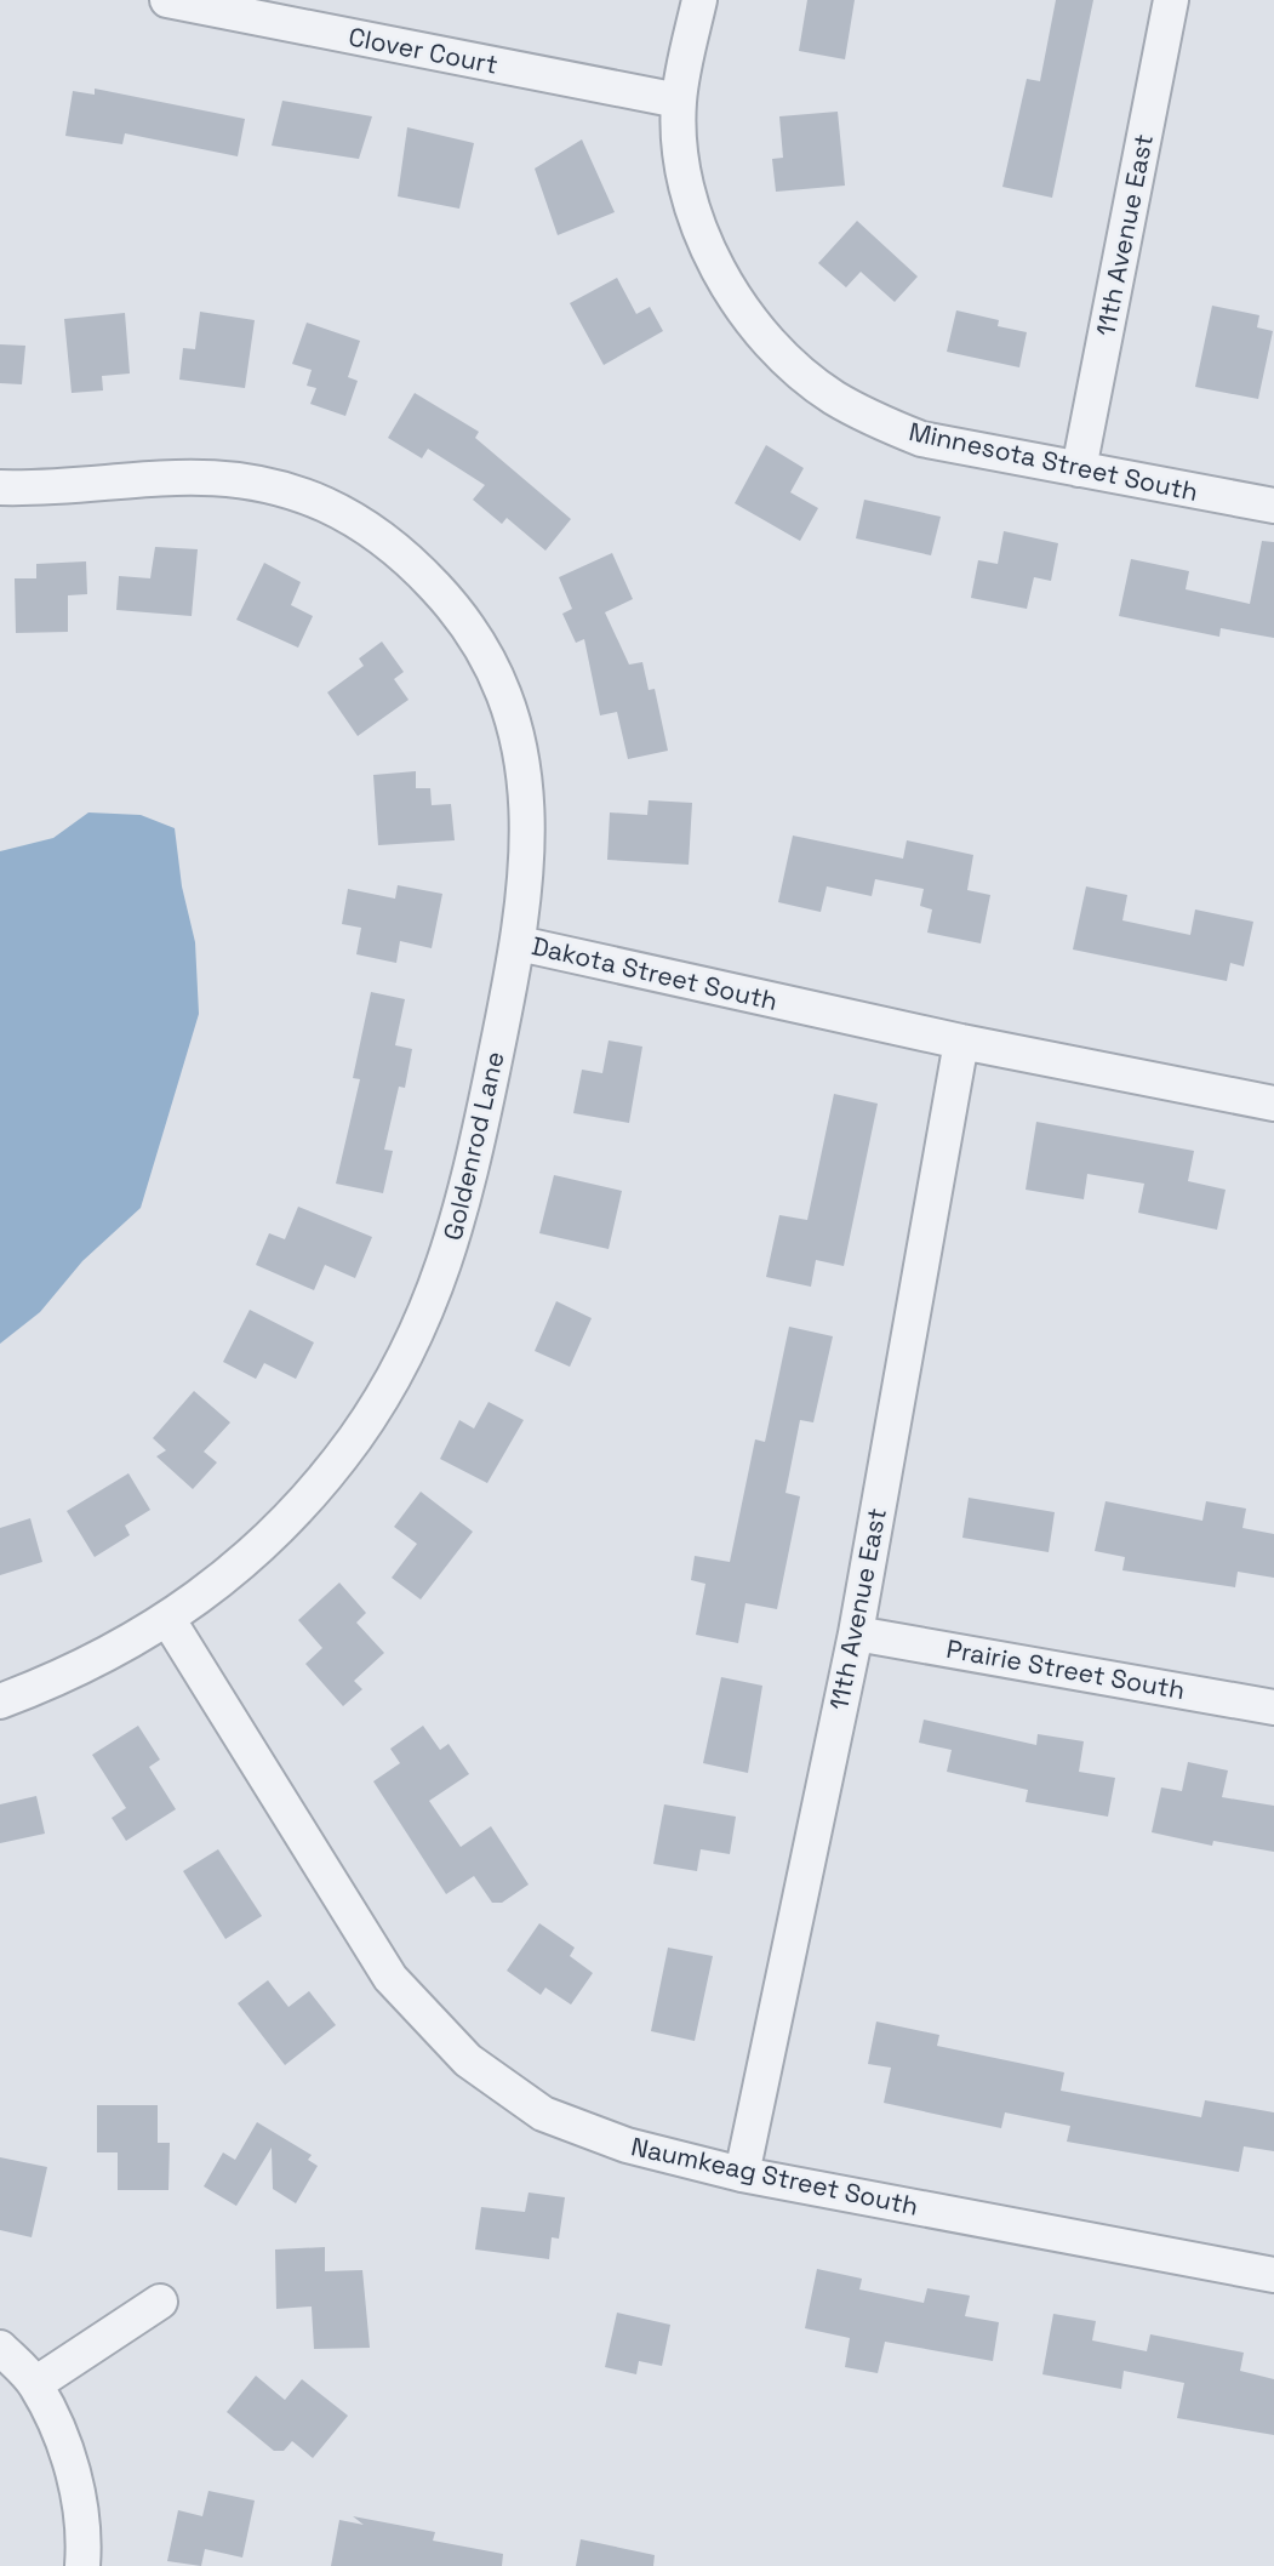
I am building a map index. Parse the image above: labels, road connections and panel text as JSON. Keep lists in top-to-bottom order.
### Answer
{
  "streets": {
    "street": [
      "Clover Court",
      "11th Avenue East",
      "Minnesota Street South",
      "Dakota Street South",
      "Goldenrod Lane",
      "Prairie Street South",
      "Naumkeag Street South"
    ]
  },
  "crossings": [
    ["Clover Court", "Minnesota Street South"],
    ["11th Avenue East", "Minnesota Street South"],
    ["11th Avenue East", "Dakota Street South"],
    ["11th Avenue East", "Prairie Street South"],
    ["11th Avenue East", "Naumkeag Street South"],
    ["Dakota Street South", "Goldenrod Lane"],
    ["Goldenrod Lane", "Naumkeag Street South"]
  ]
}
